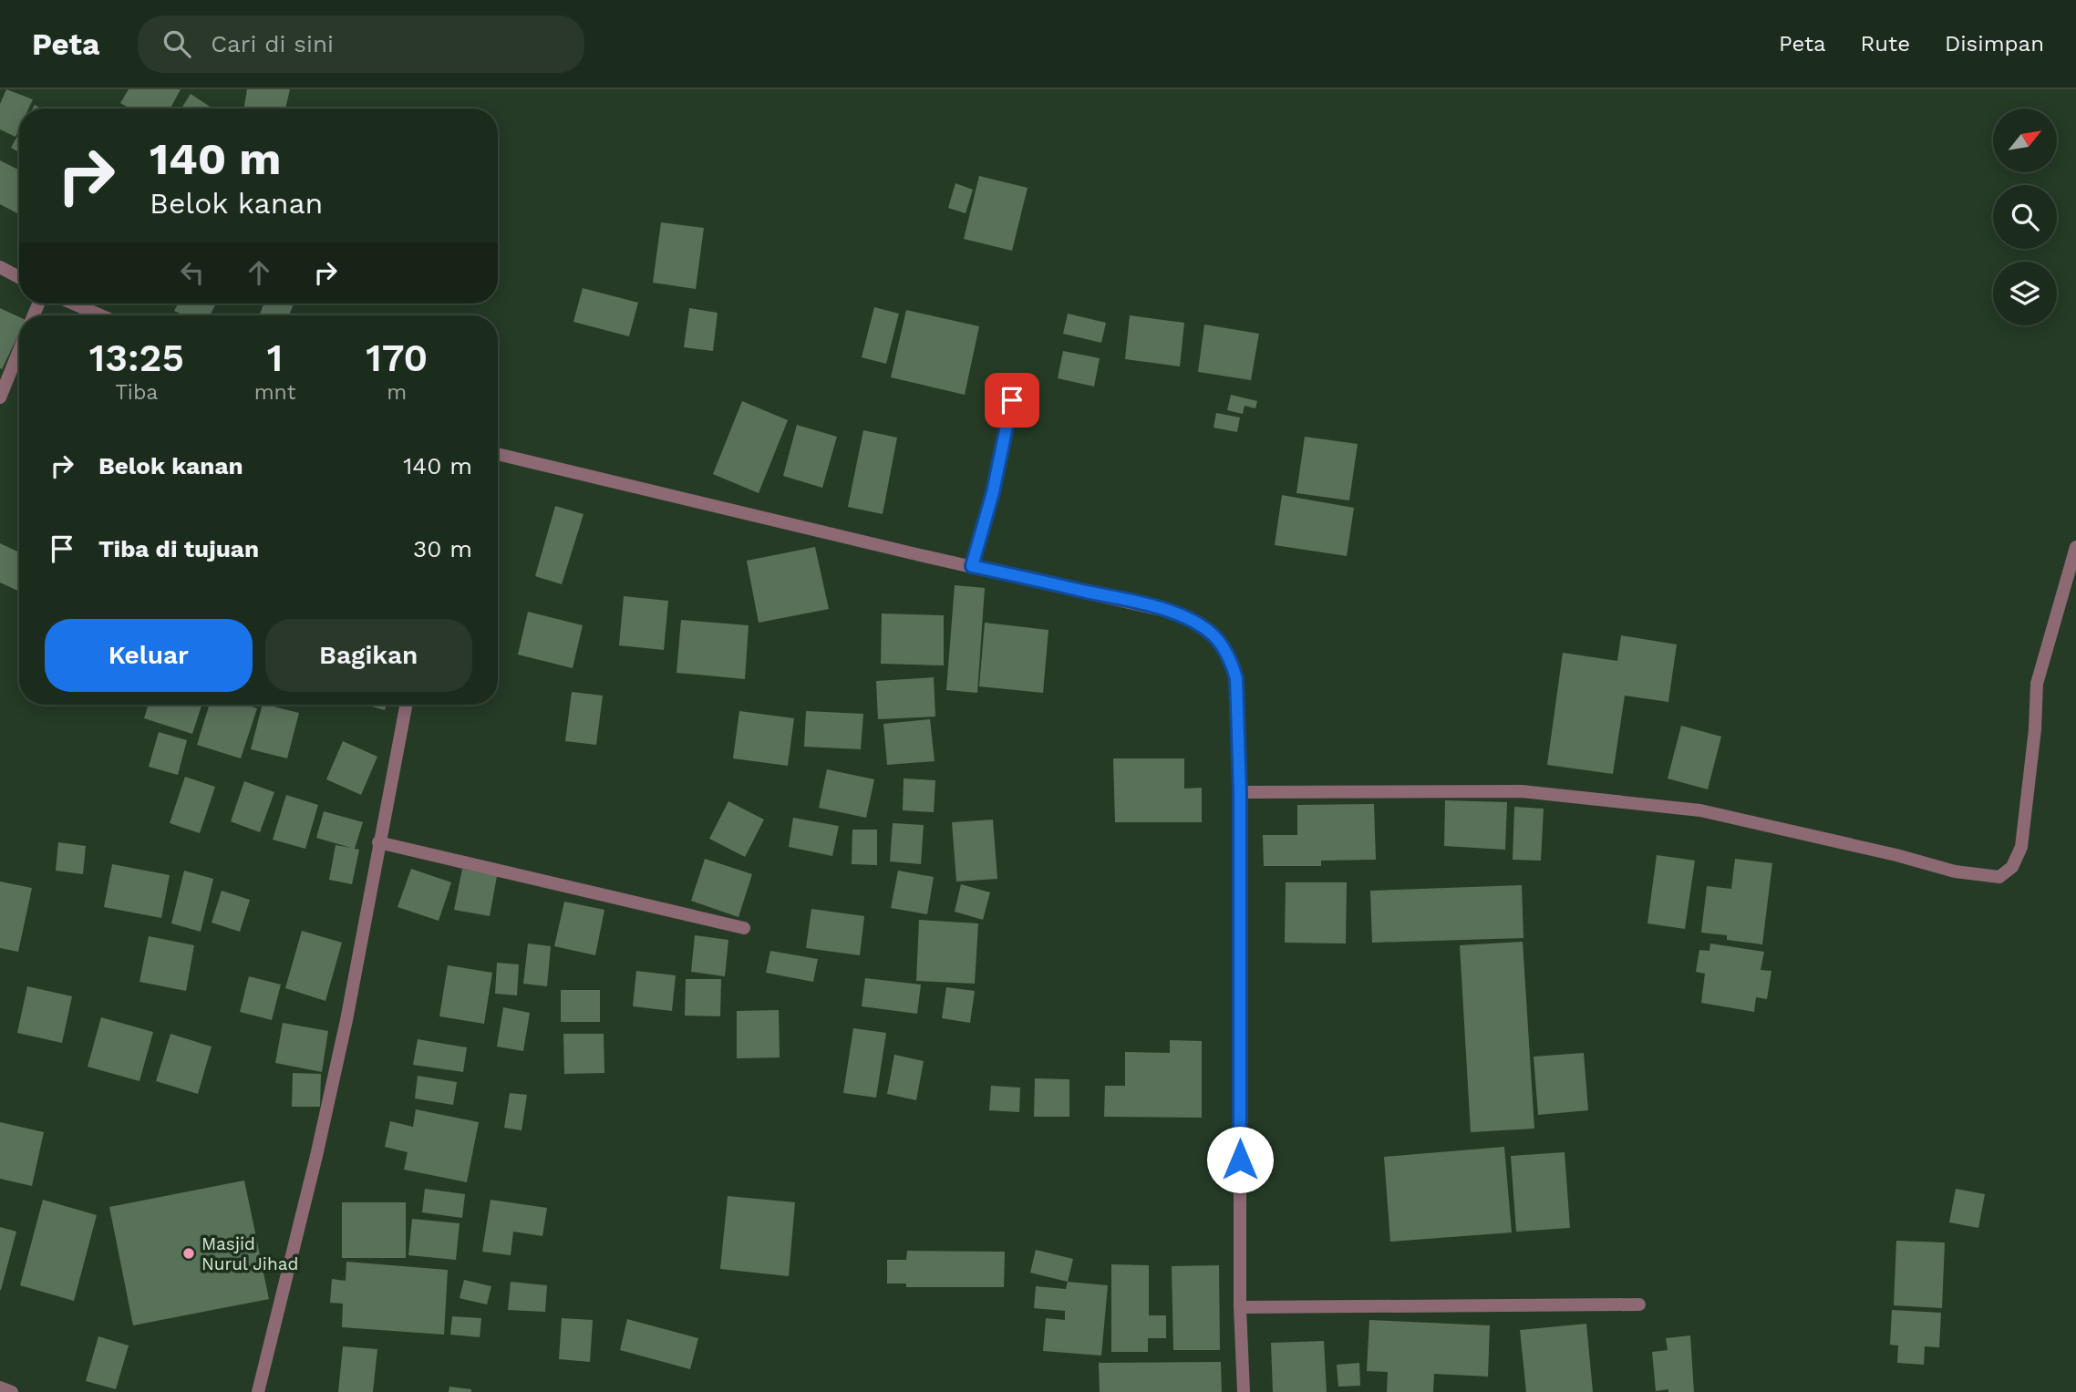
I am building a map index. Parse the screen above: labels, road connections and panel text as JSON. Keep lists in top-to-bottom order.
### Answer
{
  "places": ["Masjid Nurul Jihad"],
  "north": "top right",
  "page": {
    "header": "Peta",
    "search": "Cari di sini",
    "nav": ["Peta", "Rute", "Disimpan"],
    "turn": ["140 m", "Belok kanan"],
    "eta": [
      "13:25",
      "Tiba",
      "1",
      "mnt",
      "170",
      "m"
    ],
    "list": [
      {
        "name": "Belok kanan",
        "value": "140 m"
      },
      {
        "name": "Tiba di tujuan",
        "value": "30 m"
      }
    ],
    "buttons": ["Keluar", "Bagikan"]
  }
}
